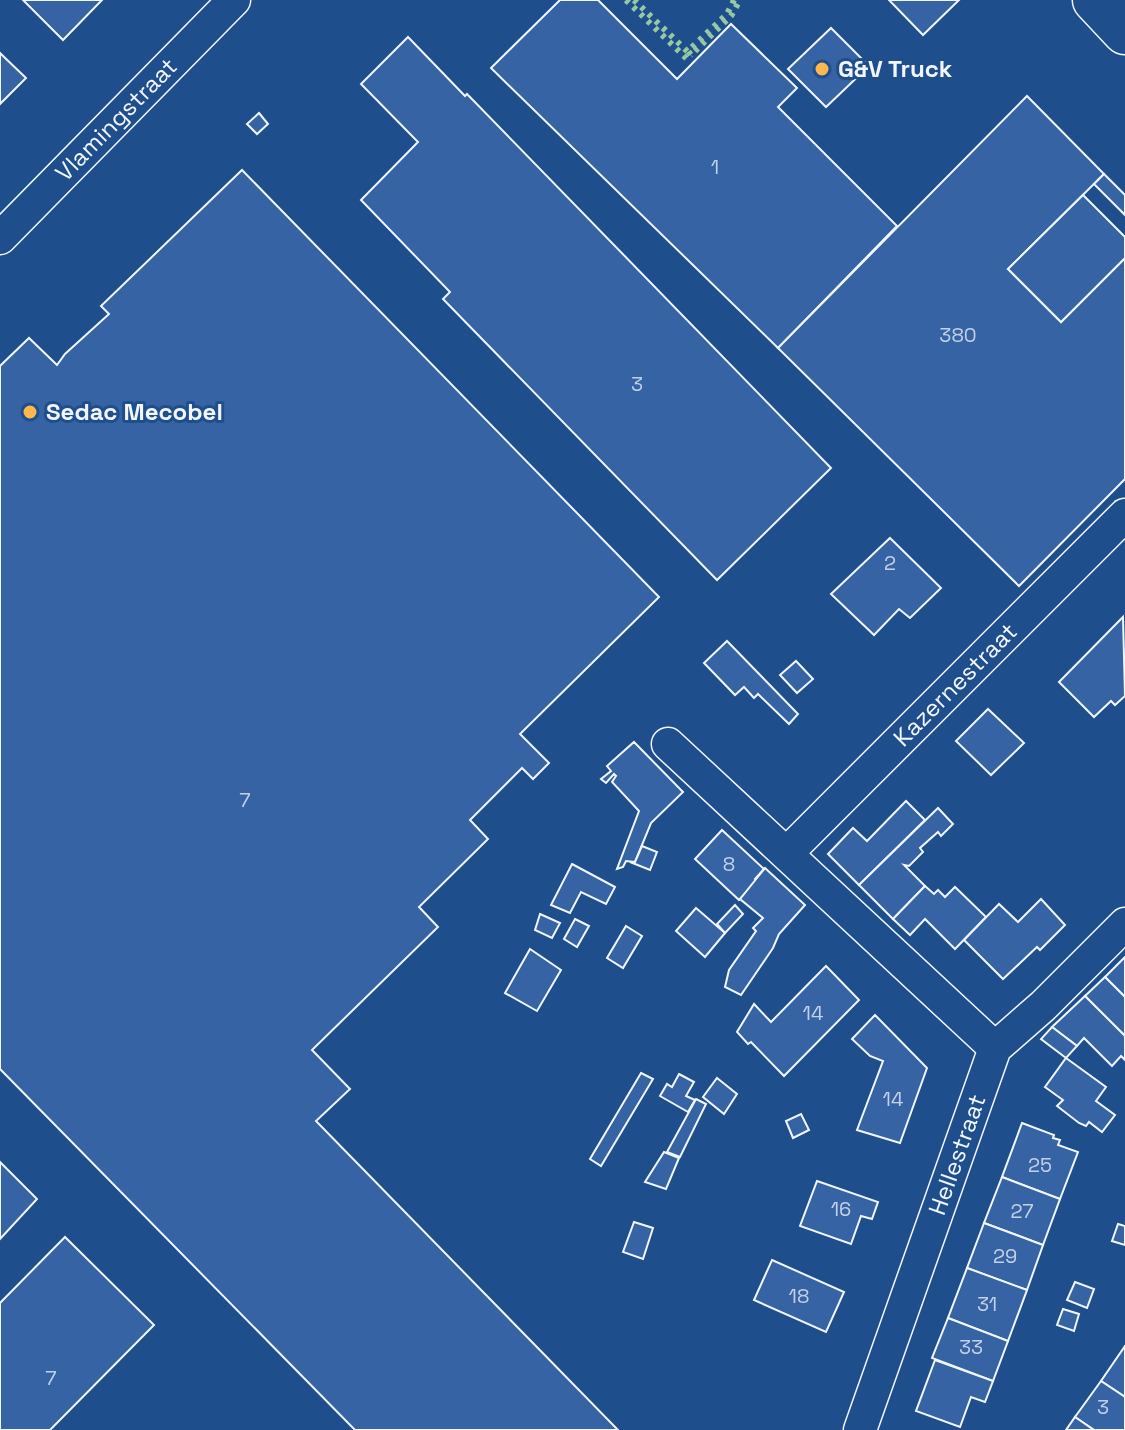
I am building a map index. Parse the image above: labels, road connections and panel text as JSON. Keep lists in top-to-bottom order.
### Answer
{
  "streets": {
    "street": ["Vlamingstraat", "Kazernestraat", "Hellestraat"]
  },
  "places": ["G&V Truck", "Sedac Mecobel"],
  "house_numbers": [
    "1",
    "380",
    "3",
    "2",
    "7",
    "8",
    "14",
    "14",
    "25",
    "16",
    "27",
    "29",
    "18",
    "31",
    "33",
    "7",
    "3"
  ]
}
